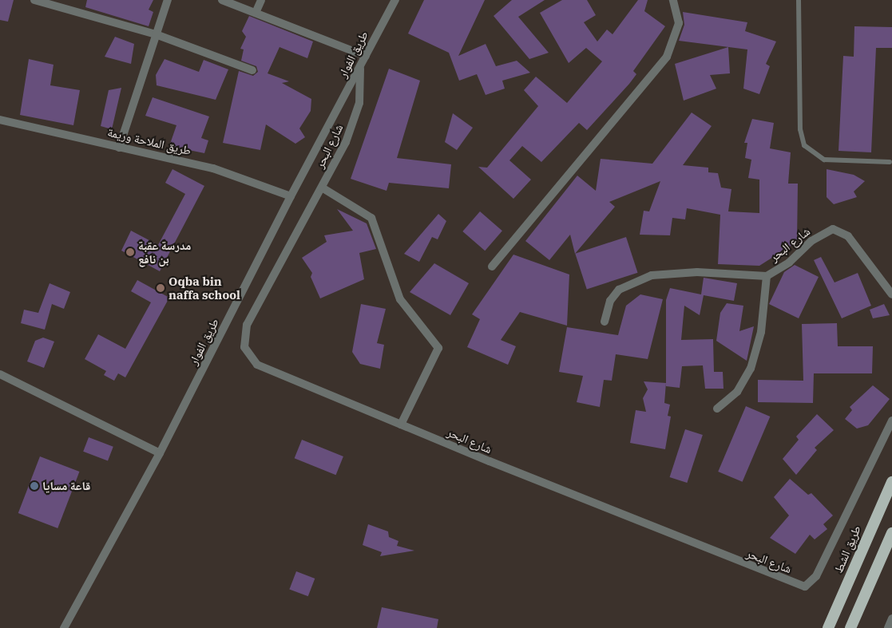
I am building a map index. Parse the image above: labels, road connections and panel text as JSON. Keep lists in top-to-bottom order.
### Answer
{
  "streets": {
    "highway": ["طريق الشط"],
    "street": ["طريق الفوار", "طريق الملاحة وريمة", "شارع البحر"]
  },
  "crossings": [
    ["طريق الفوار", "طريق الملاحة وريمة"],
    ["طريق الفوار", "شارع البحر"]
  ],
  "places": ["مدرسة عقبة بن نافع", "Oqba bin naffa school", "قاعة مسايا"]
}
